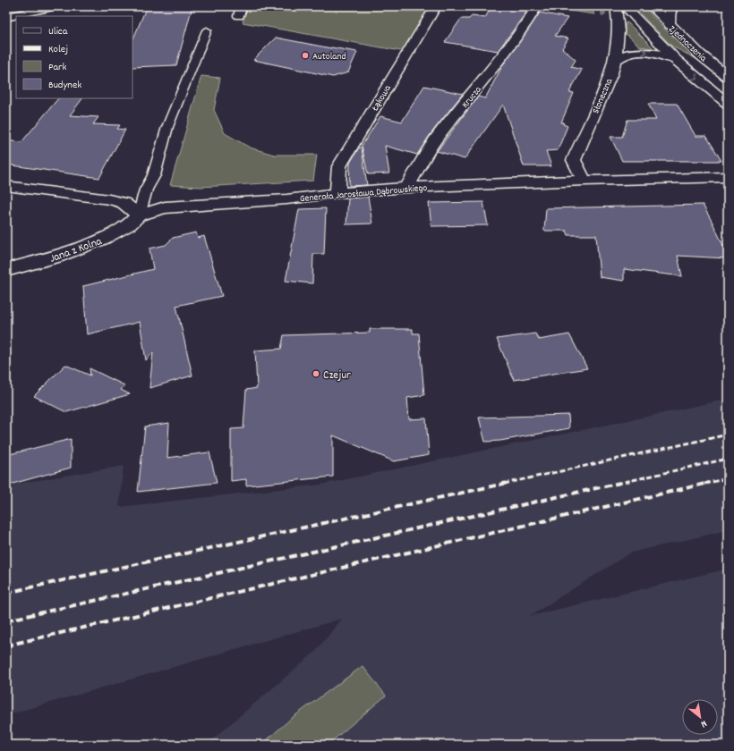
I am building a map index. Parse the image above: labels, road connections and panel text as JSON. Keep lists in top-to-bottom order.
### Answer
{
  "streets": {
    "street": [
      "Zjednoczenia",
      "Słoneczna",
      "Krucza",
      "Łąkowa",
      "Generała Jarosława Dąbrowskiego",
      "Jana z Kolna"
    ]
  },
  "crossings": [
    ["Zjednoczenia", "Słoneczna"],
    ["Słoneczna", "Generała Jarosława Dąbrowskiego"],
    ["Krucza", "Generała Jarosława Dąbrowskiego"],
    ["Łąkowa", "Generała Jarosława Dąbrowskiego"],
    ["Generała Jarosława Dąbrowskiego", "Jana z Kolna"]
  ],
  "places": ["Autoland", "Czejur"],
  "legend": [
    "Ulica",
    "Kolej",
    "Park",
    "Budynek"
  ],
  "north": "bottom right"
}
